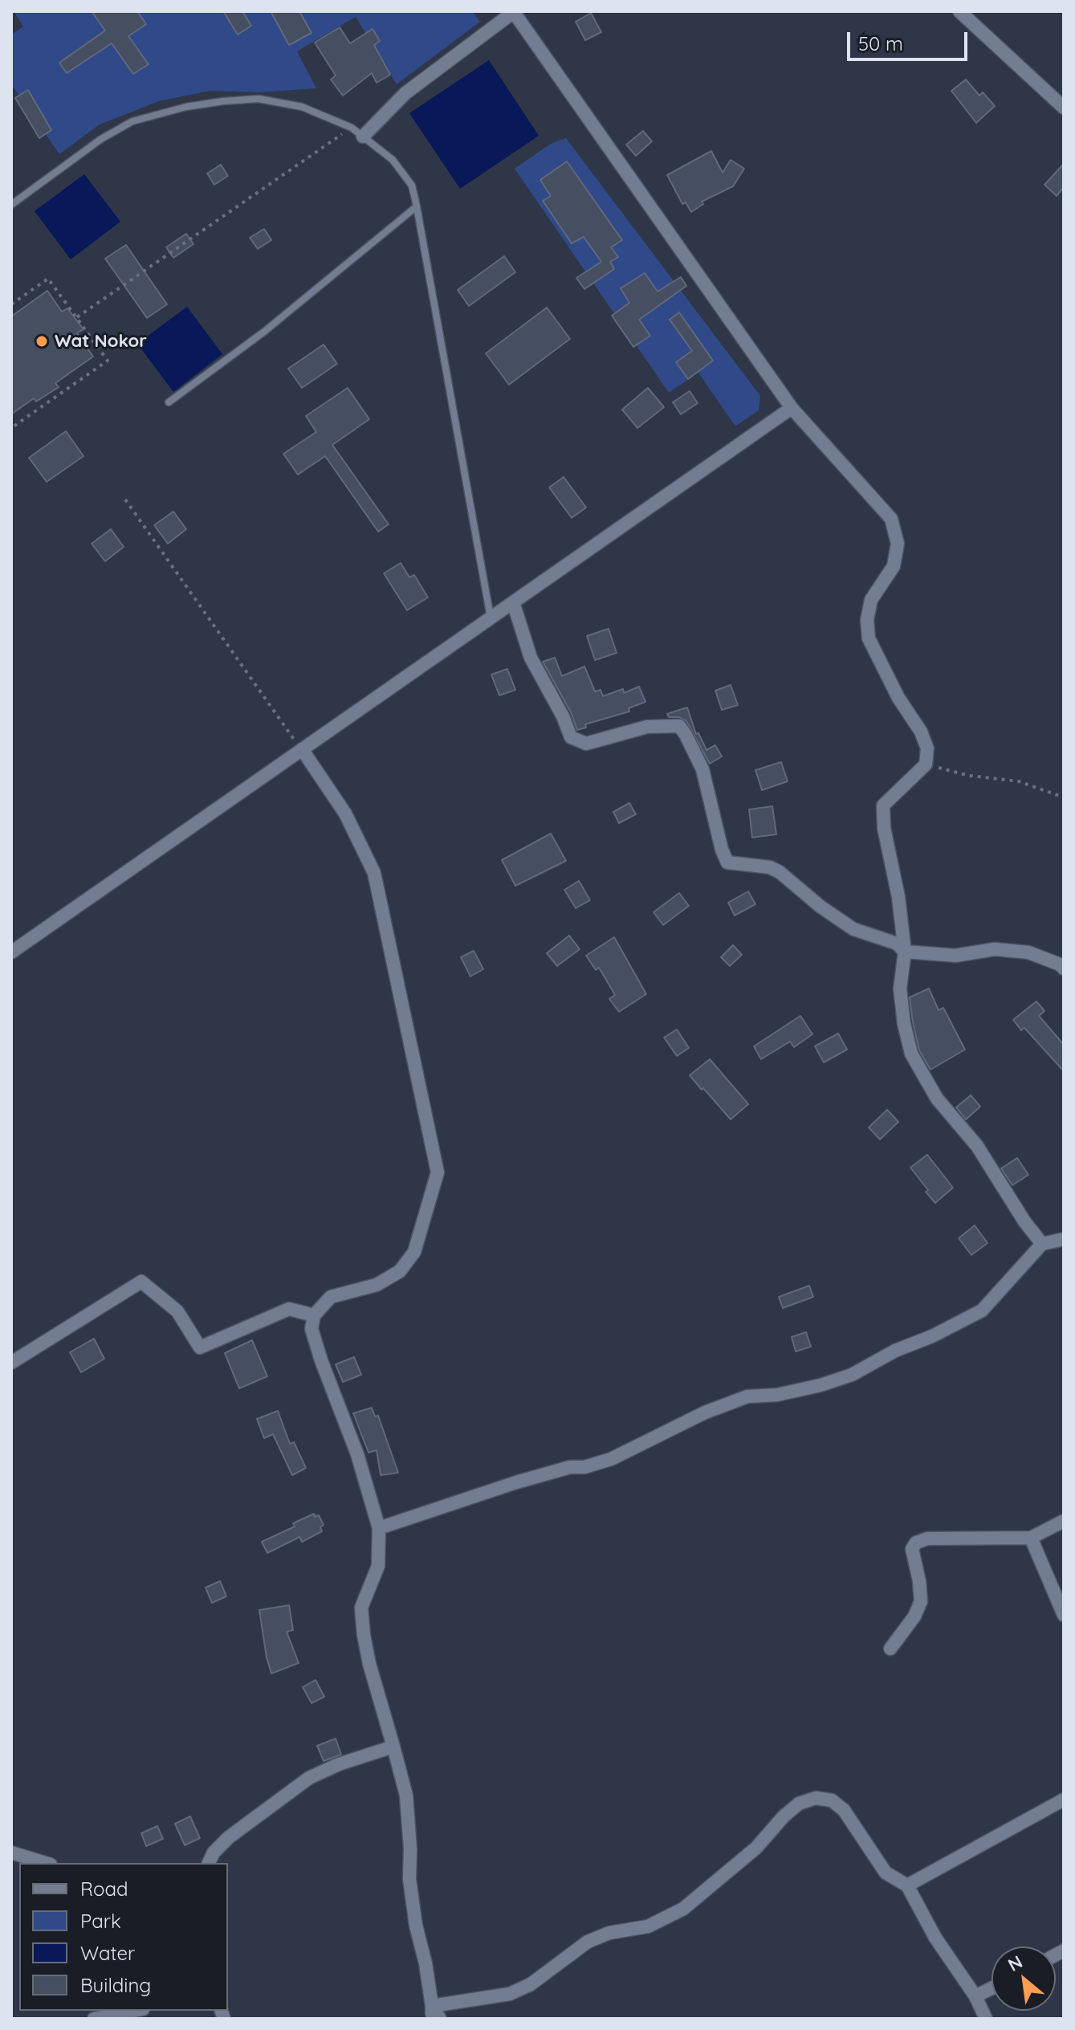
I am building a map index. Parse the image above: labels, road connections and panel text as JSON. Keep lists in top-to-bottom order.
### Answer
{
  "places": ["Wat Nokor"],
  "legend": [
    "Road",
    "Park",
    "Water",
    "Building"
  ],
  "scale_bar": "50 m",
  "north": "top left"
}
